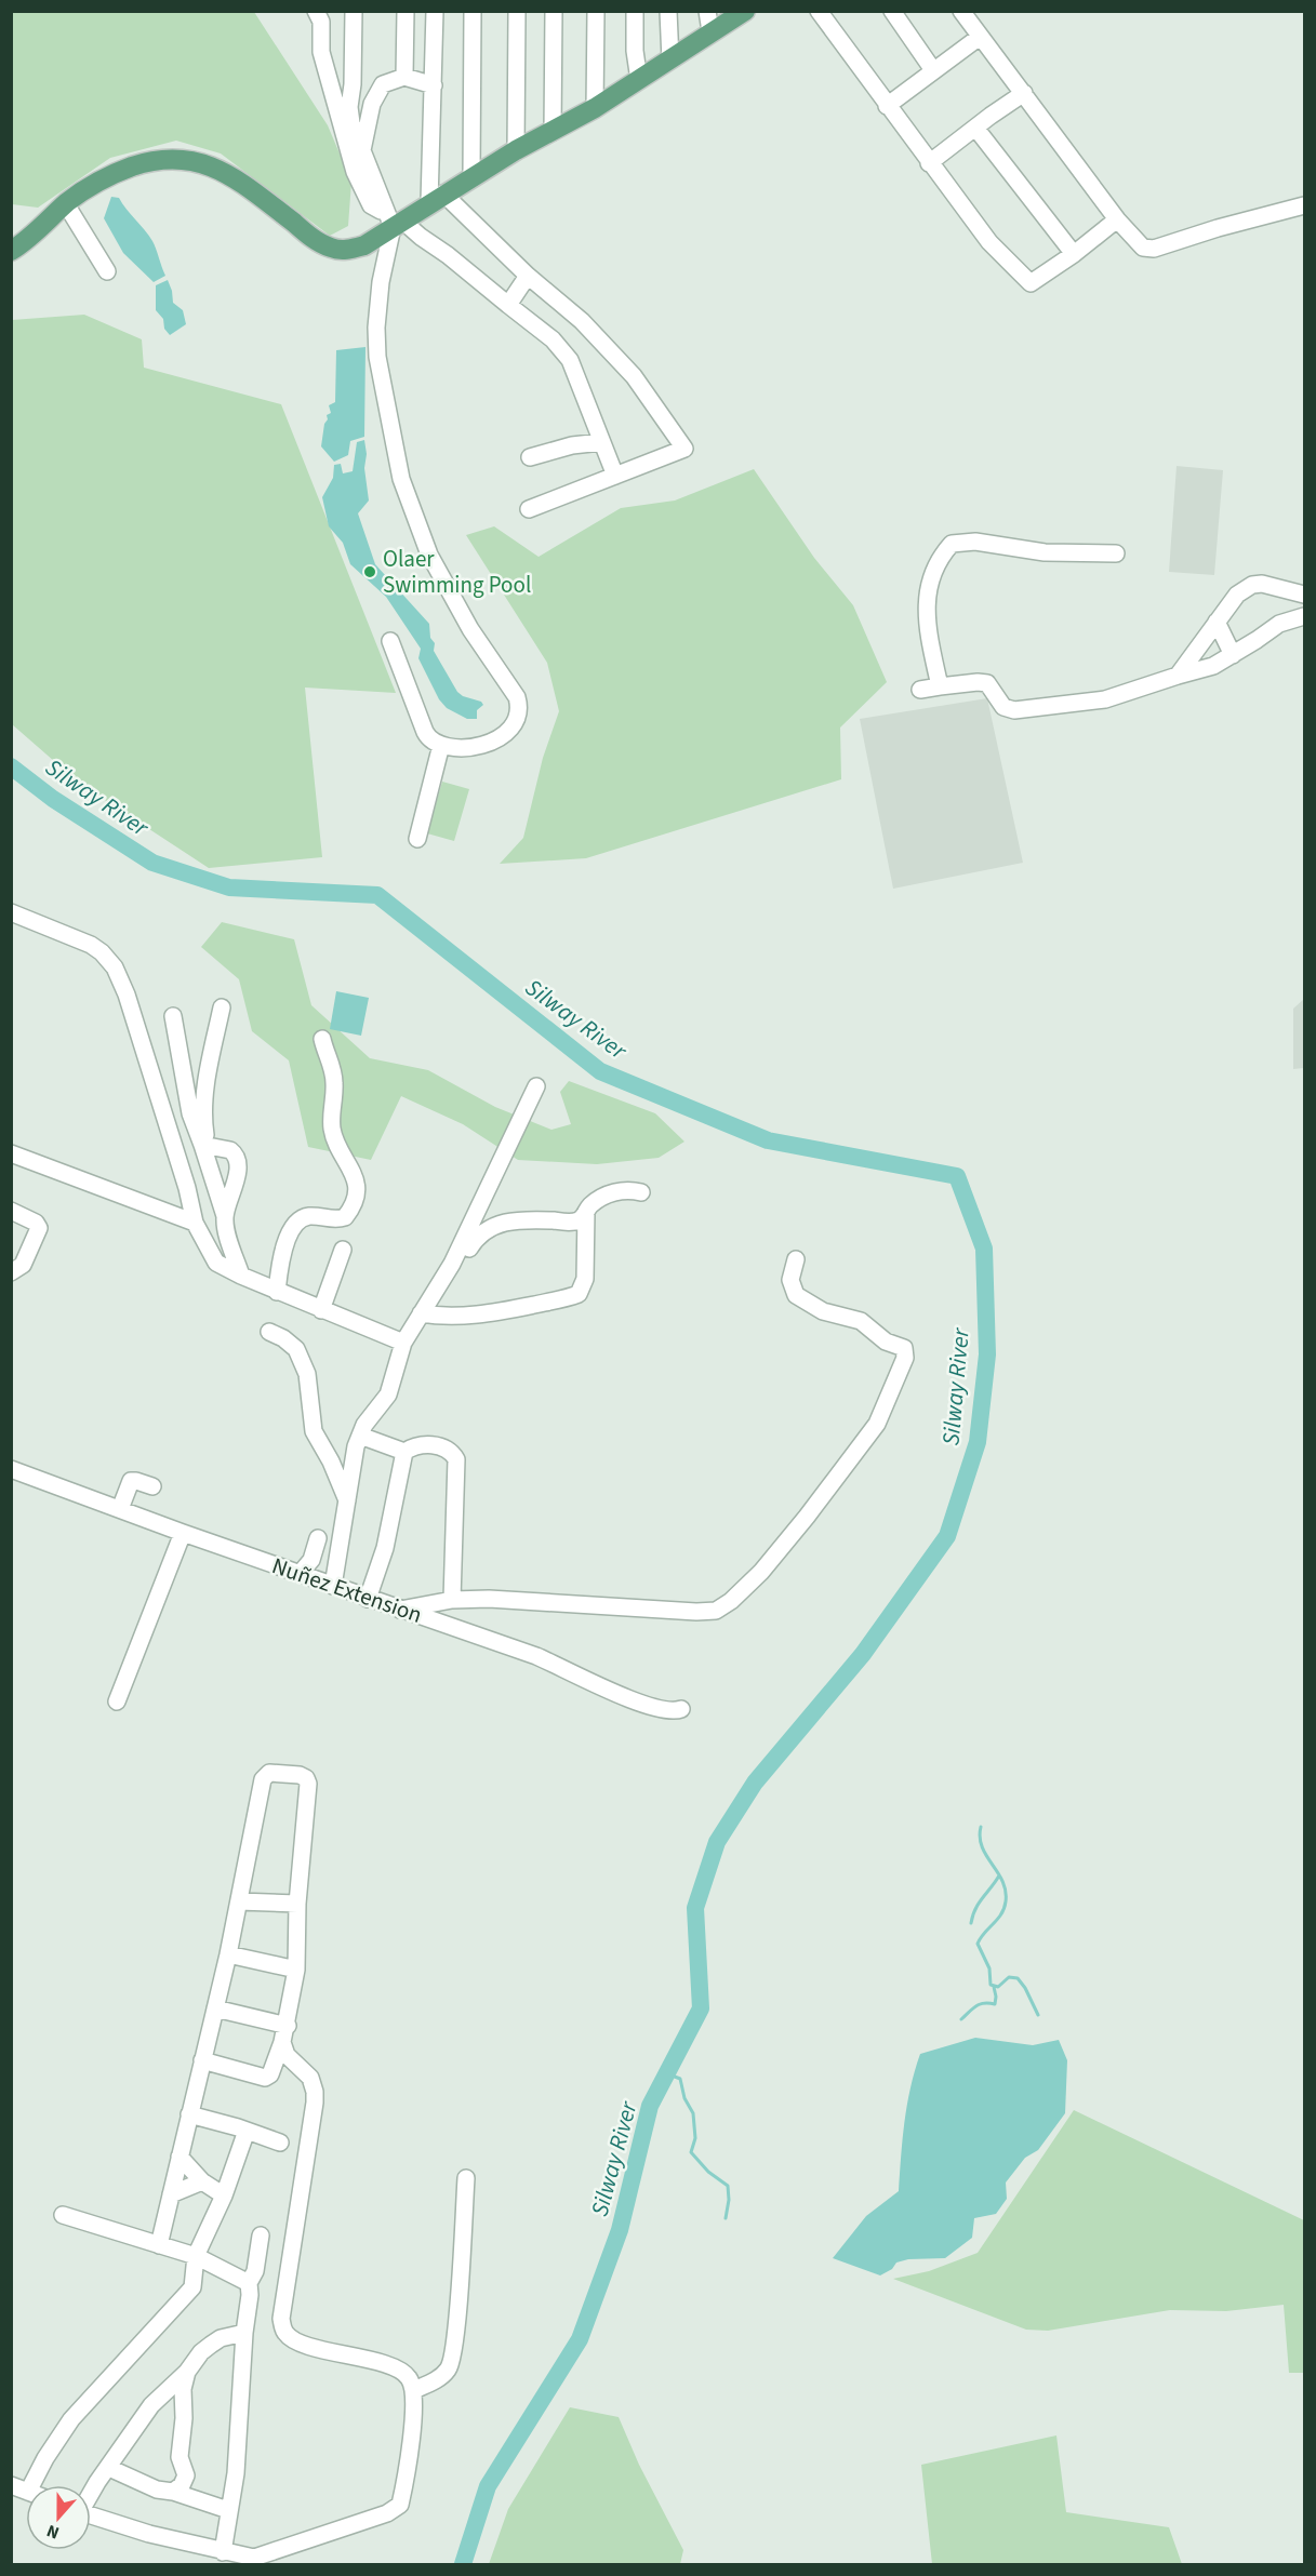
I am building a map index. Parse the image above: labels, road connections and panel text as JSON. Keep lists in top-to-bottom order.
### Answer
{
  "streets": {
    "street": ["Nuñez Extension"]
  },
  "water": ["Silway River"],
  "places": ["Olaer Swimming Pool"],
  "north": "bottom"
}
